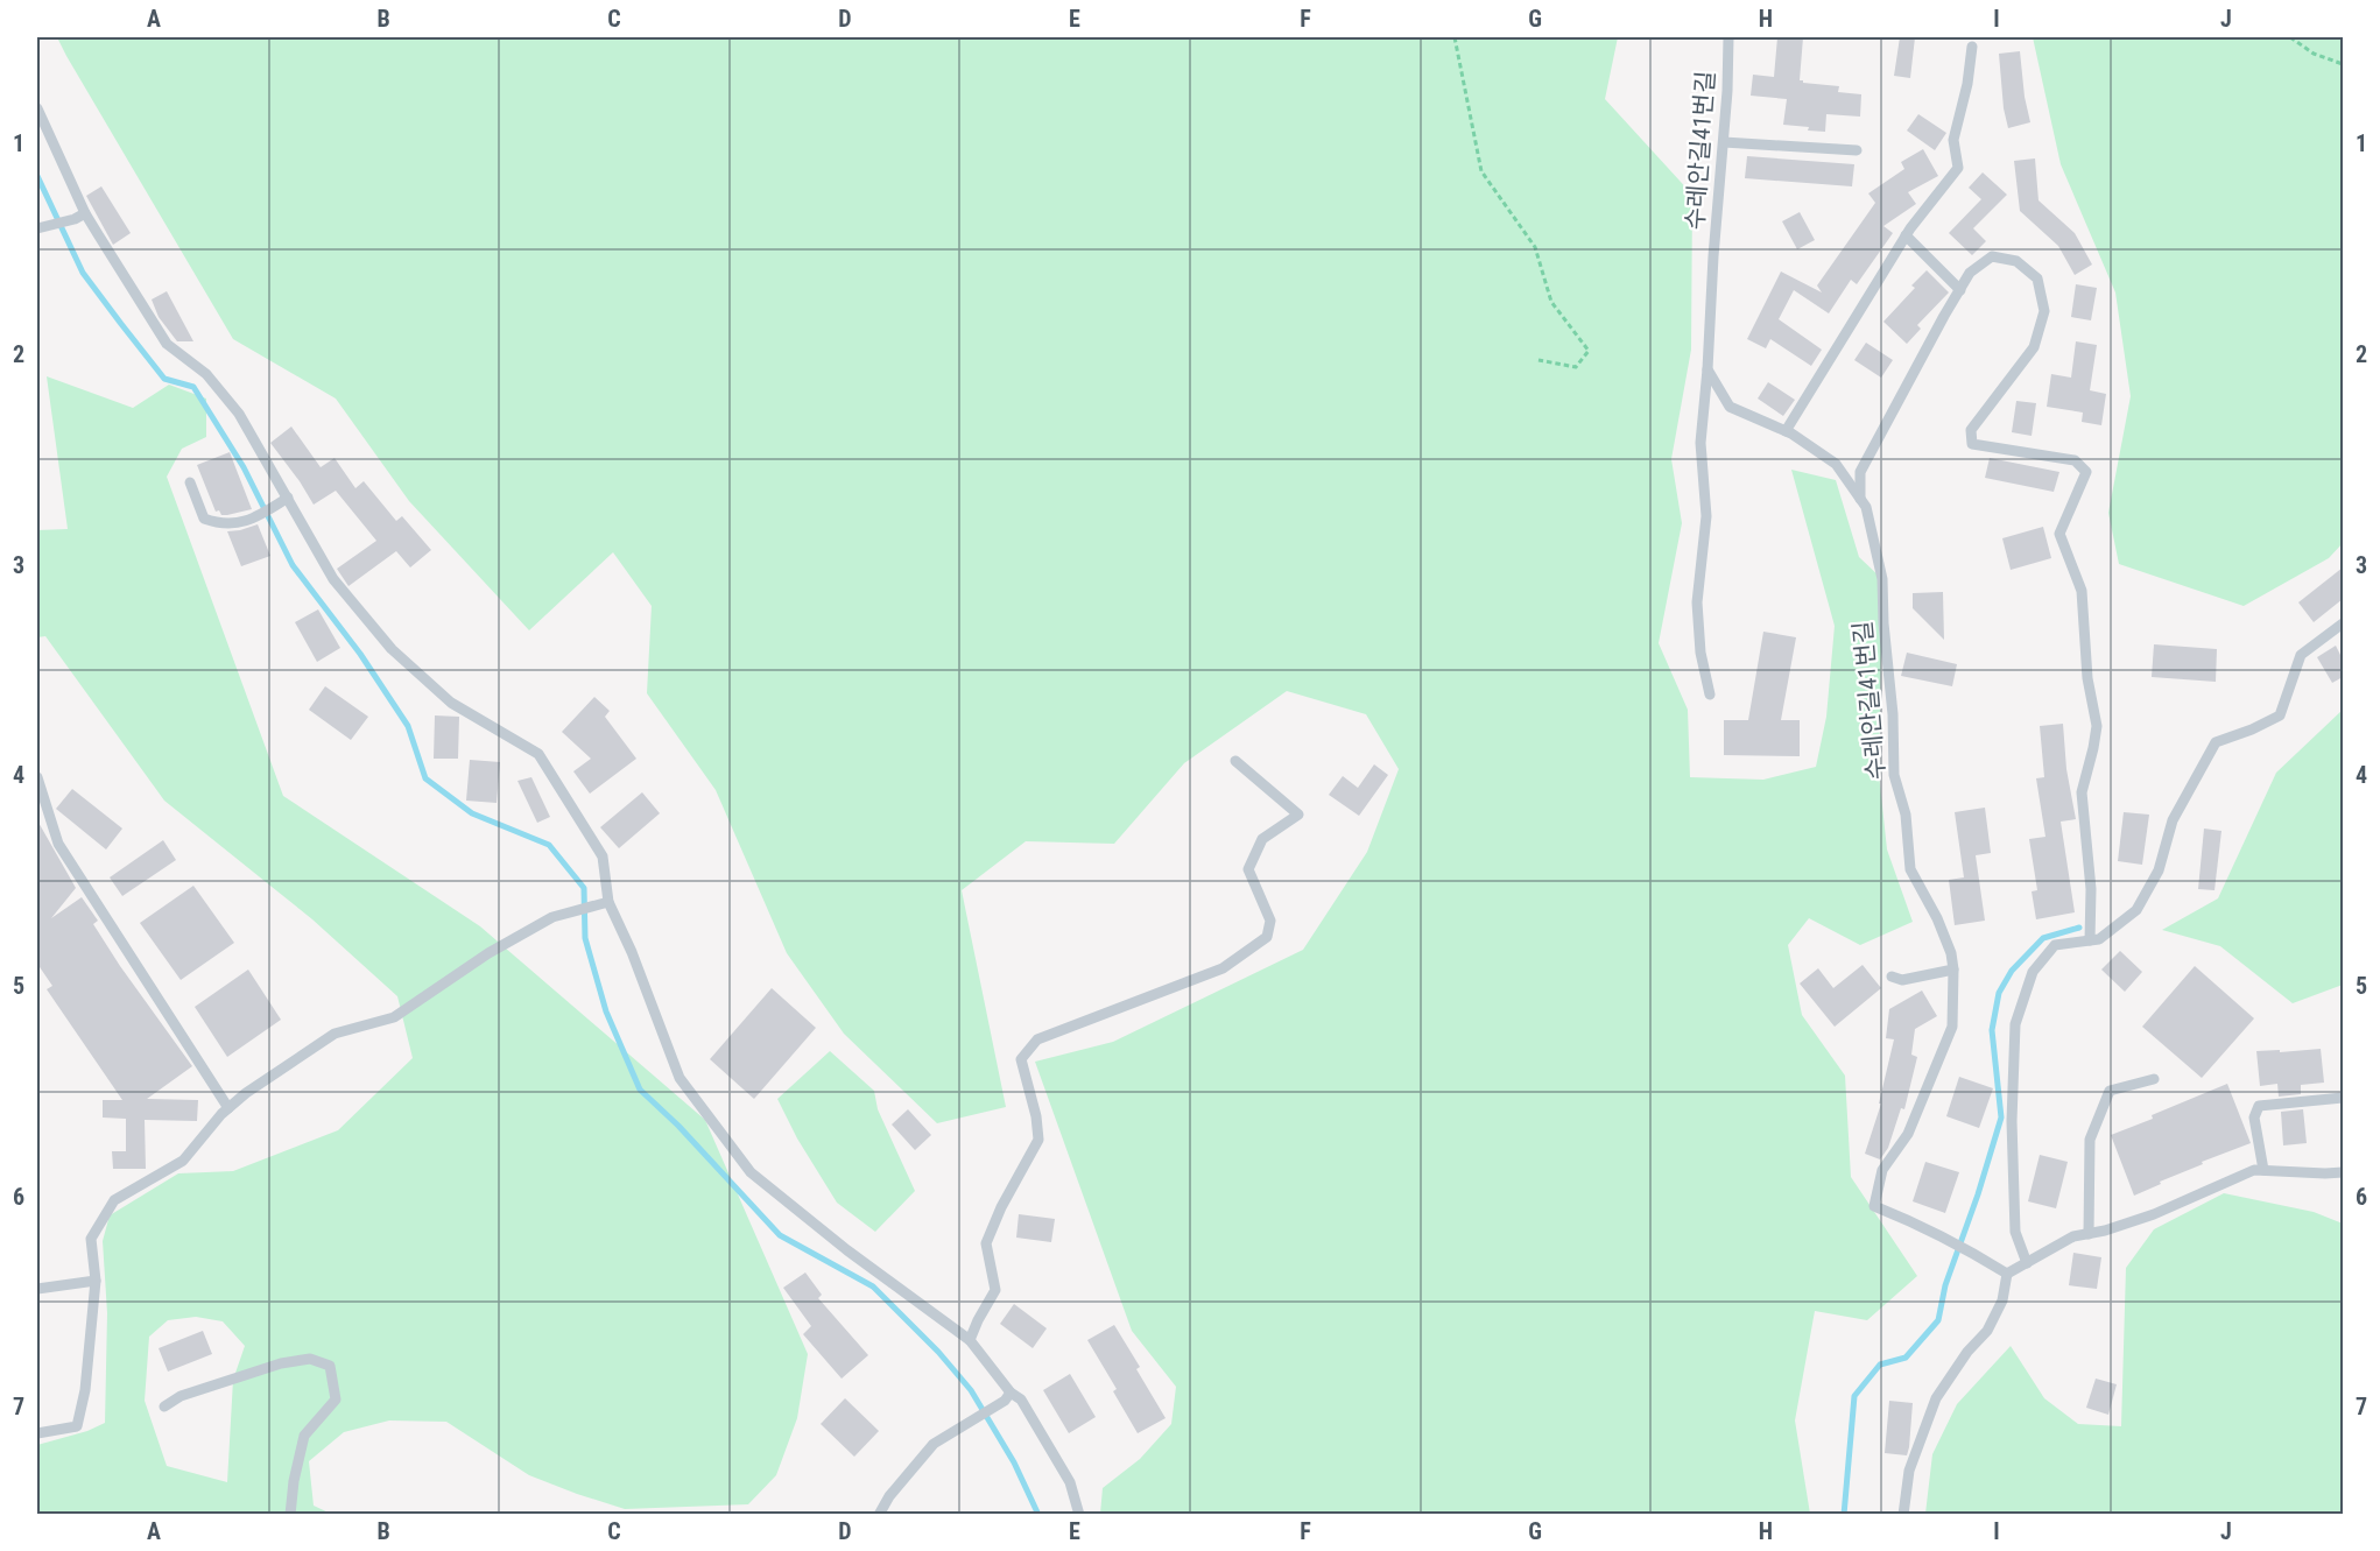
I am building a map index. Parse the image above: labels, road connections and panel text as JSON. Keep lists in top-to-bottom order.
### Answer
{
  "streets": {
    "lane": ["수레안길41번길"]
  },
  "grid": {
    "columns": [
      "A",
      "B",
      "C",
      "D",
      "E",
      "F",
      "G",
      "H",
      "I",
      "J"
    ],
    "rows": [
      "1",
      "2",
      "3",
      "4",
      "5",
      "6",
      "7"
    ]
  }
}
